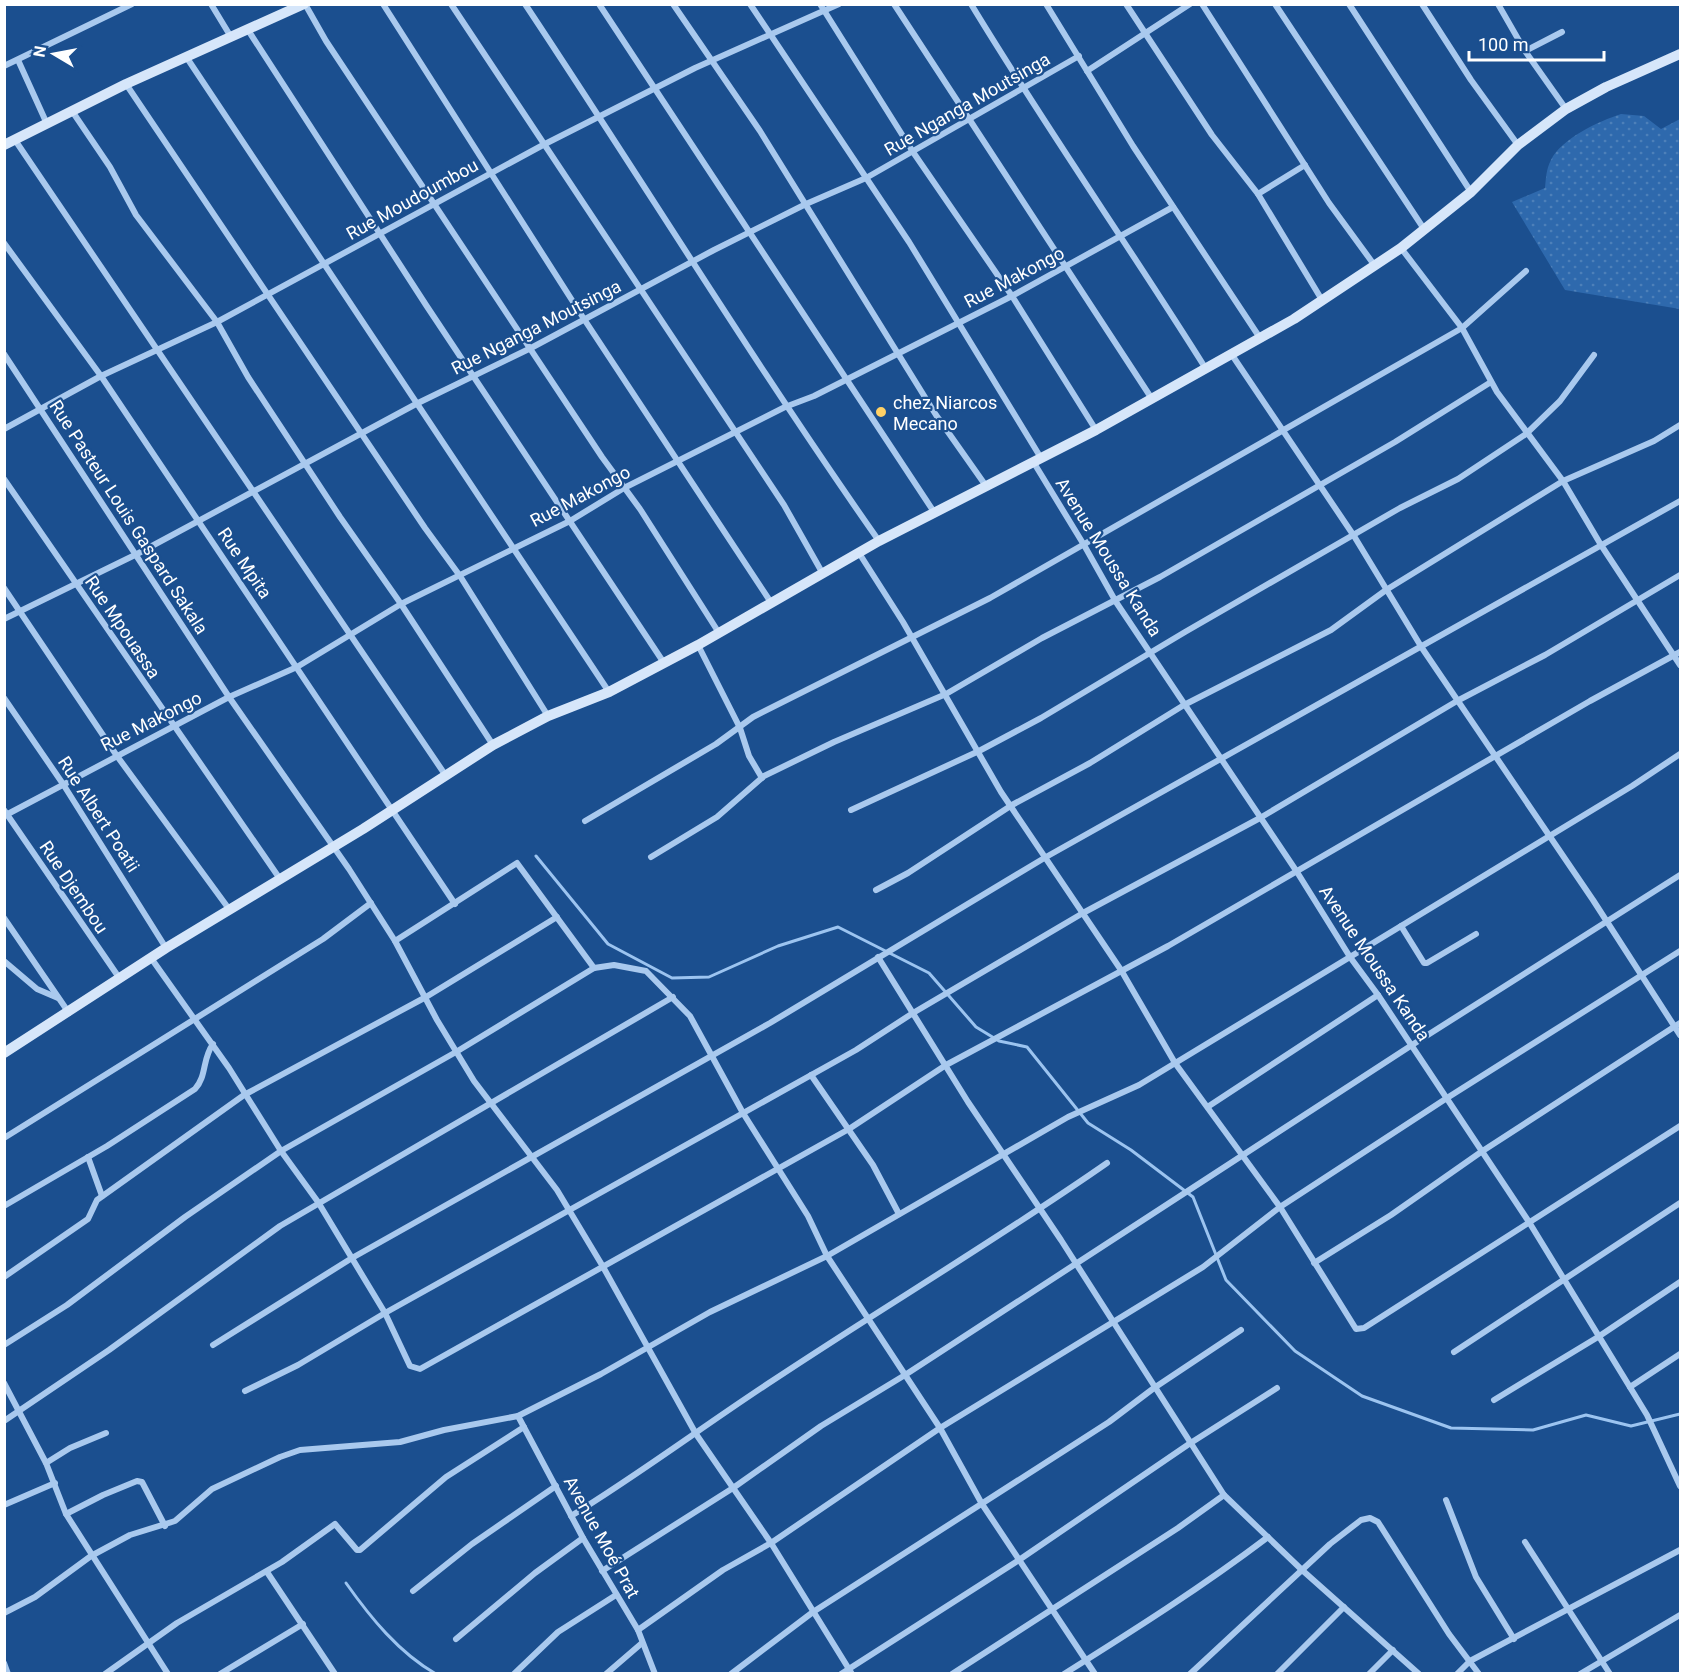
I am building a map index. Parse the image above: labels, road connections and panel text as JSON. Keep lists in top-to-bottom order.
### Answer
{
  "streets": {
    "street": [
      "Rue Nganga Moutsinga",
      "Rue Moudoumbou",
      "Rue Makongo",
      "Rue Pasteur Louis Gaspard Sakala",
      "Avenue Moussa Kanda",
      "Rue Mpita",
      "Rue Mpouassa",
      "Rue Albert Poatii",
      "Rue Djembou",
      "Avenue Moé Prat"
    ]
  },
  "crossings": [
    ["Rue Nganga Moutsinga", "Rue Pasteur Louis Gaspard Sakala"],
    ["Rue Nganga Moutsinga", "Avenue Moussa Kanda"],
    ["Rue Nganga Moutsinga", "Rue Mpita"],
    ["Rue Nganga Moutsinga", "Rue Mpouassa"],
    ["Rue Moudoumbou", "Rue Pasteur Louis Gaspard Sakala"],
    ["Rue Moudoumbou", "Avenue Moussa Kanda"],
    ["Rue Moudoumbou", "Rue Mpita"],
    ["Rue Makongo", "Rue Pasteur Louis Gaspard Sakala"],
    ["Rue Makongo", "Avenue Moussa Kanda"],
    ["Rue Makongo", "Rue Mpita"],
    ["Rue Makongo", "Rue Mpouassa"],
    ["Rue Makongo", "Rue Albert Poatii"],
    ["Rue Makongo", "Rue Djembou"]
  ],
  "places": ["chez Niarcos Mecano"],
  "scale_bar": "100 m",
  "north": "left"
}
